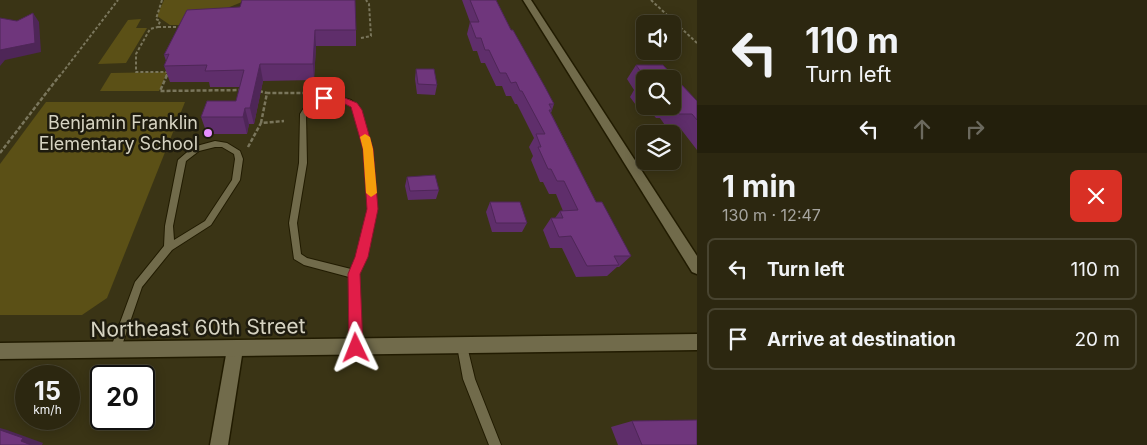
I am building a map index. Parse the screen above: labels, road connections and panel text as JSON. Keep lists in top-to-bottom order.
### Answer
{
  "streets": {
    "street": ["Northeast 60th Street"]
  },
  "places": ["Benjamin Franklin Elementary School"],
  "page": {
    "turn": ["110 m", "Turn left"],
    "heading": ["1 min", "130 m · 12:47"],
    "list": [
      {
        "name": "Turn left",
        "value": "110 m"
      },
      {
        "name": "Arrive at destination",
        "value": "20 m"
      }
    ],
    "speed": "15 km/h",
    "limit": "20"
  }
}
